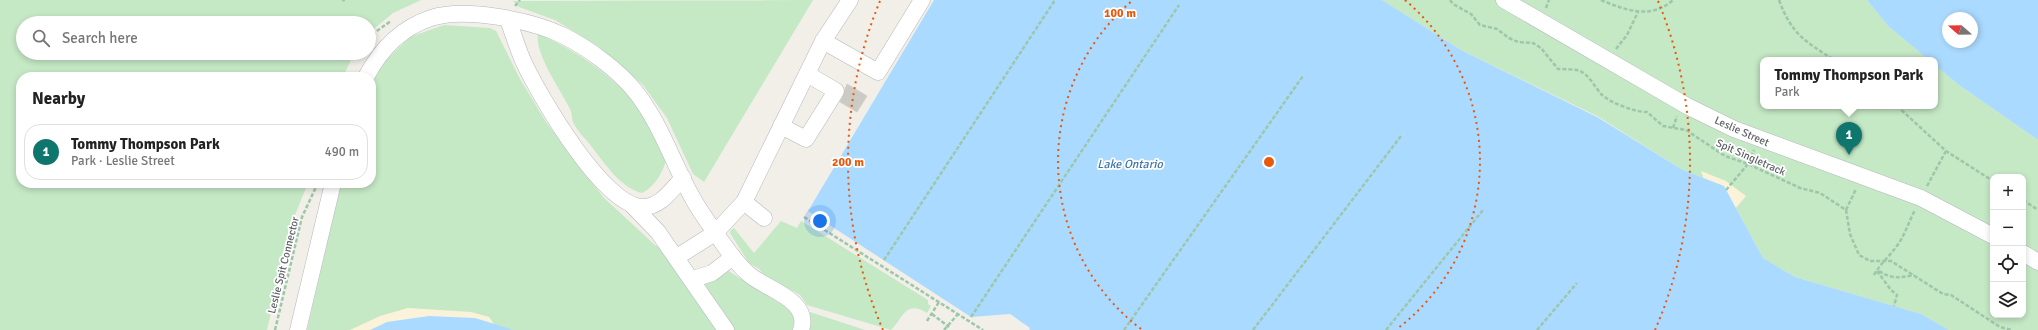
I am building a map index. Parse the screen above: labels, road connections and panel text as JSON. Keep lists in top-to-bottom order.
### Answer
{
  "streets": {
    "street": ["Leslie Street"],
    "path": ["Spit Singletrack", "Leslie Spit Connector"]
  },
  "water": ["Lake Ontario"],
  "north": "left",
  "page": {
    "search": "Search here",
    "popup": ["Tommy Thompson Park", "Park"],
    "heading": "Nearby",
    "pins": "1",
    "list": [
      {
        "mark": "1",
        "name": "Tommy Thompson Park",
        "note": "Park · Leslie Street",
        "value": "490 m"
      }
    ],
    "map_buttons": ["+", "−"]
  },
  "rings": ["100 m", "200 m"]
}
